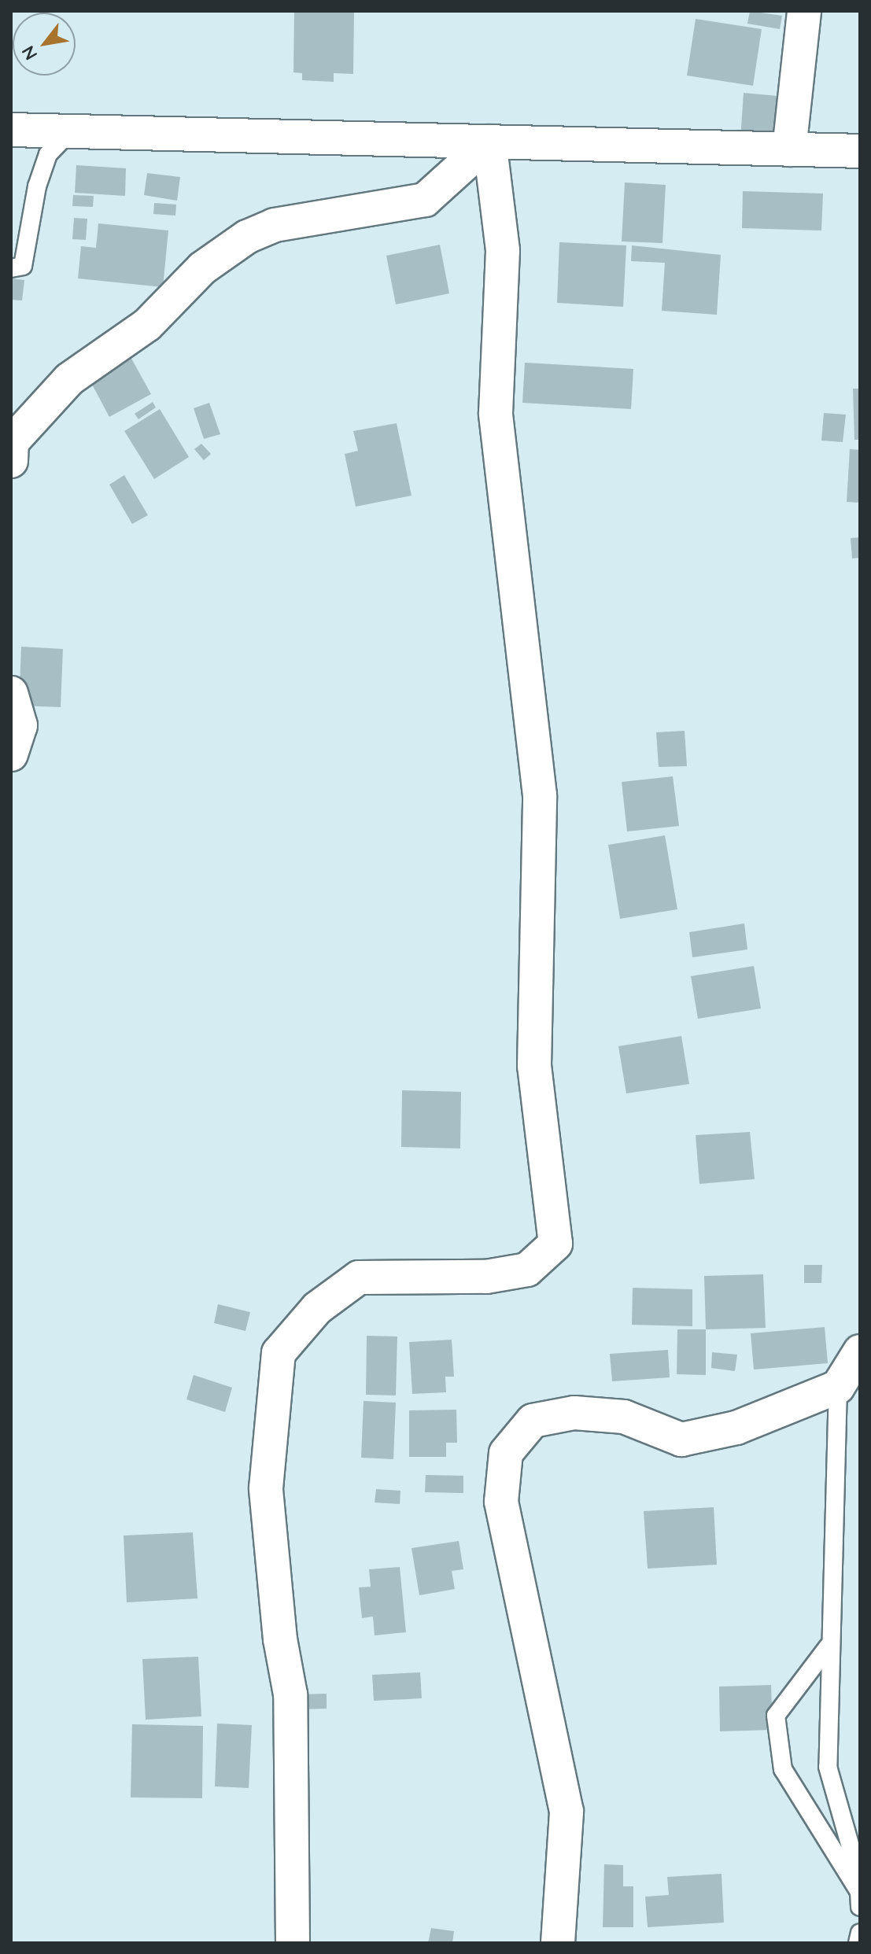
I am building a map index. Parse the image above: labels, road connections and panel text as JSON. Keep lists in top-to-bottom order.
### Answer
{
  "north": "bottom left"
}
